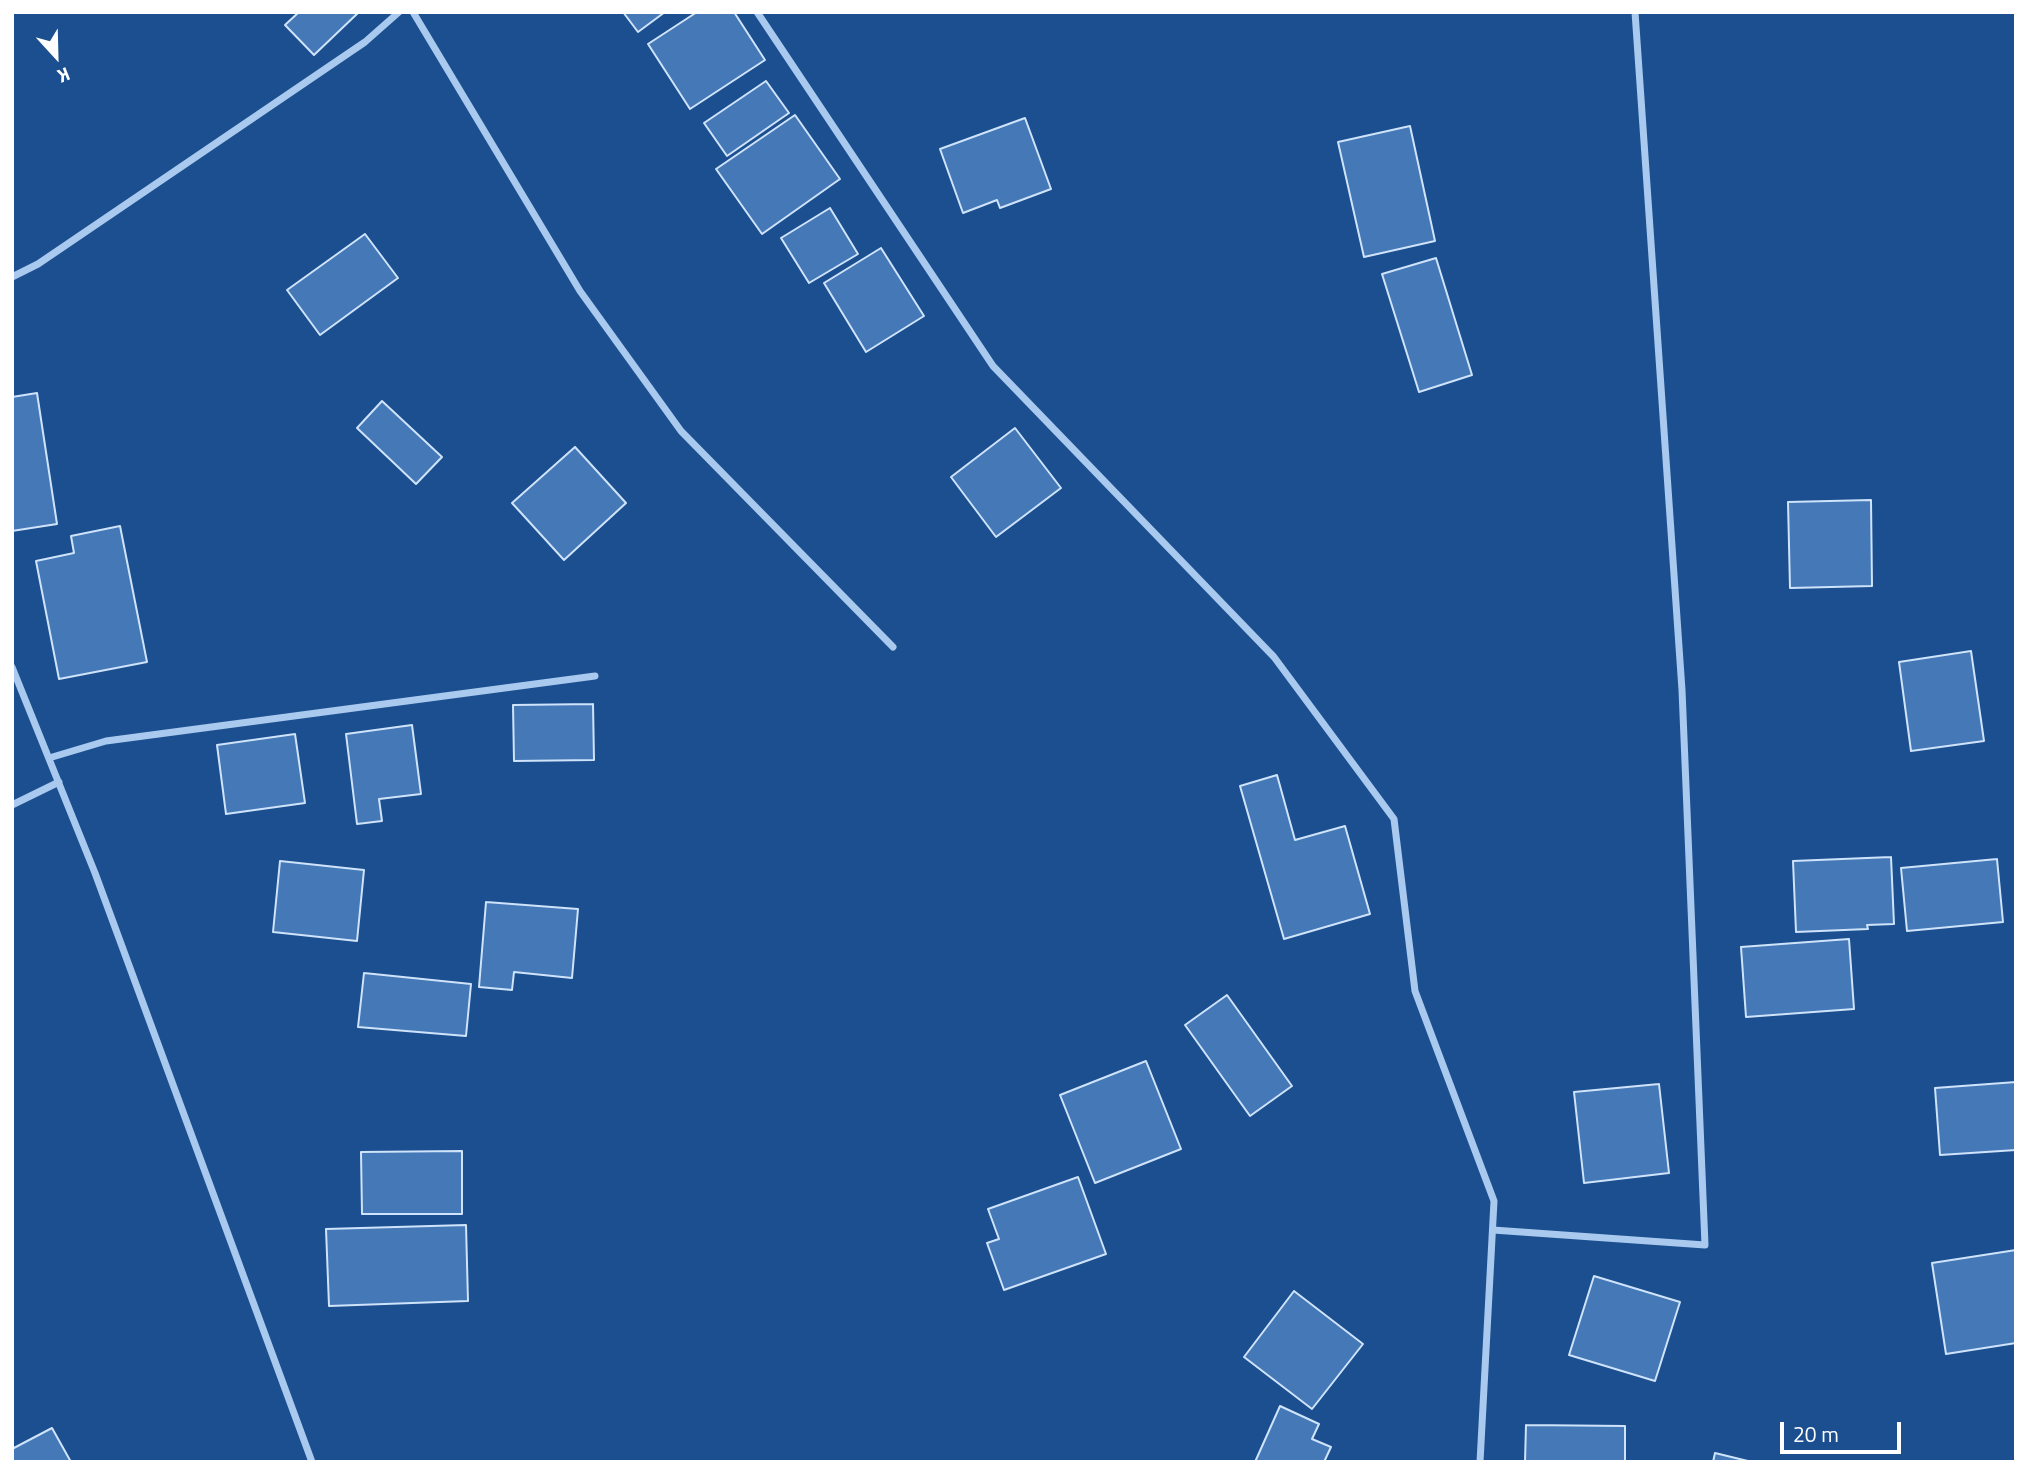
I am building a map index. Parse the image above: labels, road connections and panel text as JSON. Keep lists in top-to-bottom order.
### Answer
{
  "scale_bar": "20 m",
  "north": "bottom"
}
